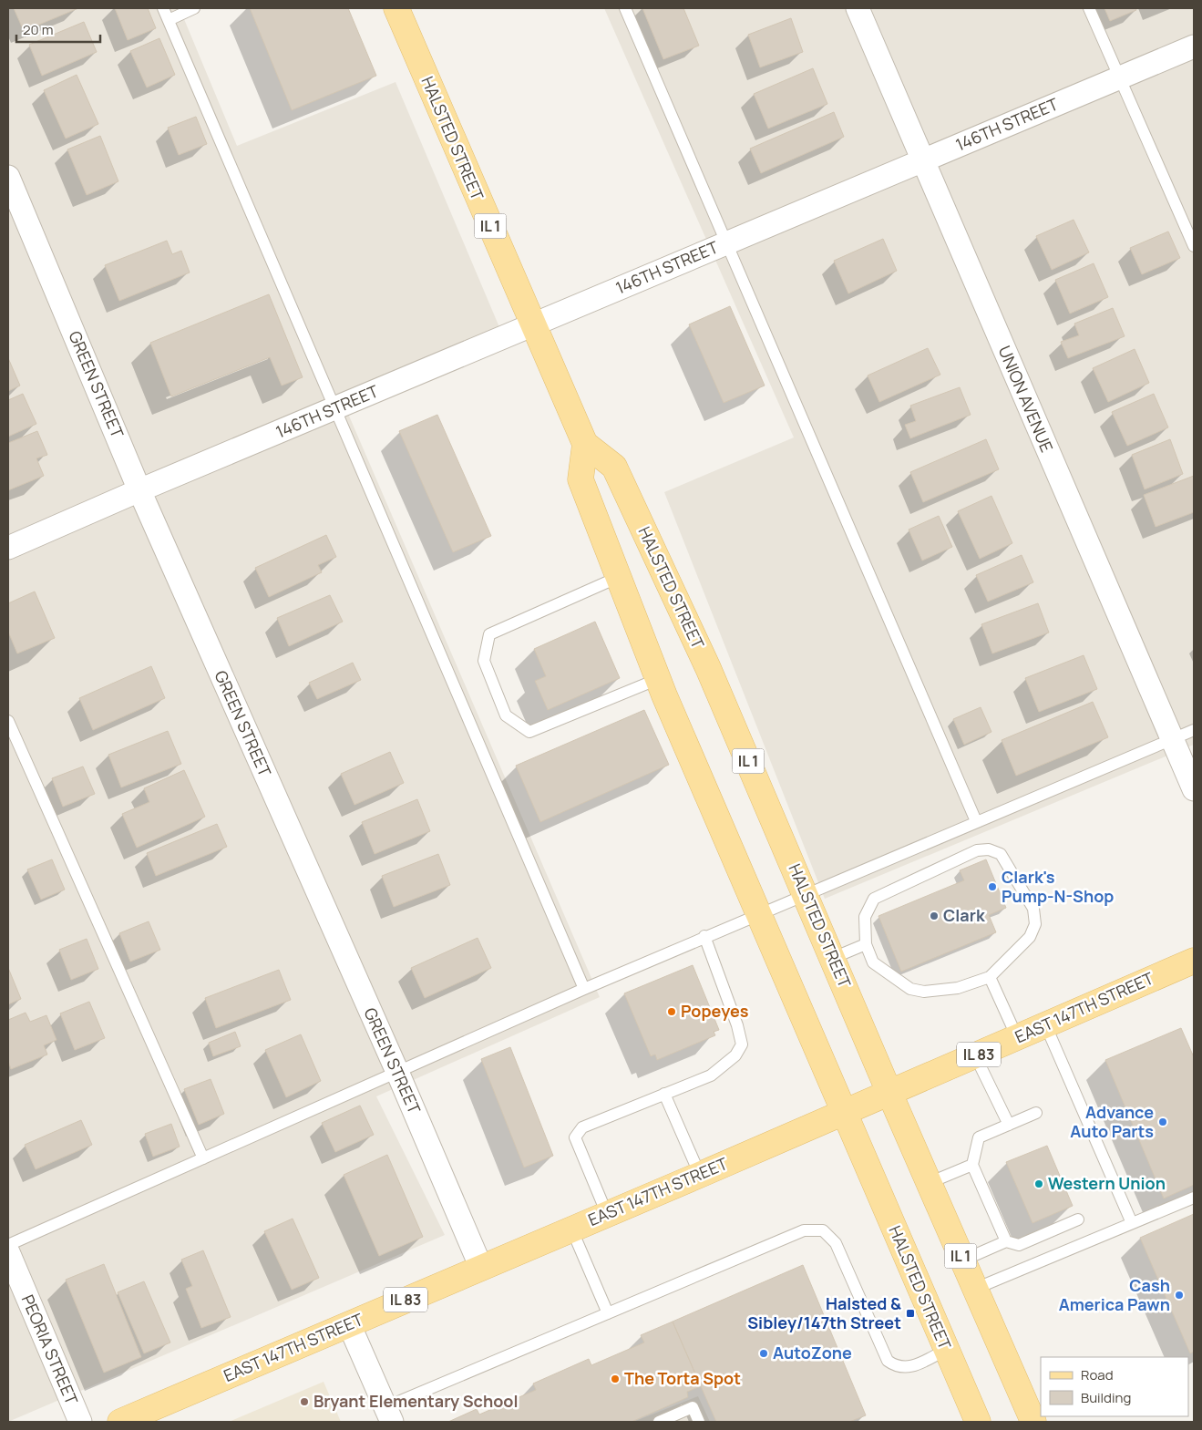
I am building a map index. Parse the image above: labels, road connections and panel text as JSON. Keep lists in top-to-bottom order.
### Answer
{
  "streets": {
    "main road": [
      "HALSTED STREET",
      "IL 1",
      "EAST 147TH STREET",
      "IL 83"
    ],
    "street": [
      "146TH STREET",
      "GREEN STREET",
      "UNION AVENUE",
      "PEORIA STREET"
    ]
  },
  "crossings": [
    ["146TH STREET", "HALSTED STREET"],
    ["146TH STREET", "GREEN STREET"],
    ["146TH STREET", "UNION AVENUE"],
    ["HALSTED STREET", "EAST 147TH STREET"],
    ["GREEN STREET", "EAST 147TH STREET"]
  ],
  "places": {
    "other": [
      "Clark's Pump-N-Shop",
      "Clark",
      "Popeyes",
      "Advance Auto Parts",
      "Western Union",
      "Cash America Pawn",
      "AutoZone",
      "The Torta Spot",
      "Bryant Elementary School"
    ],
    "transit": ["Halsted & Sibley/147th Street"]
  },
  "legend": ["Road", "Building"],
  "scale_bar": "20 m"
}
